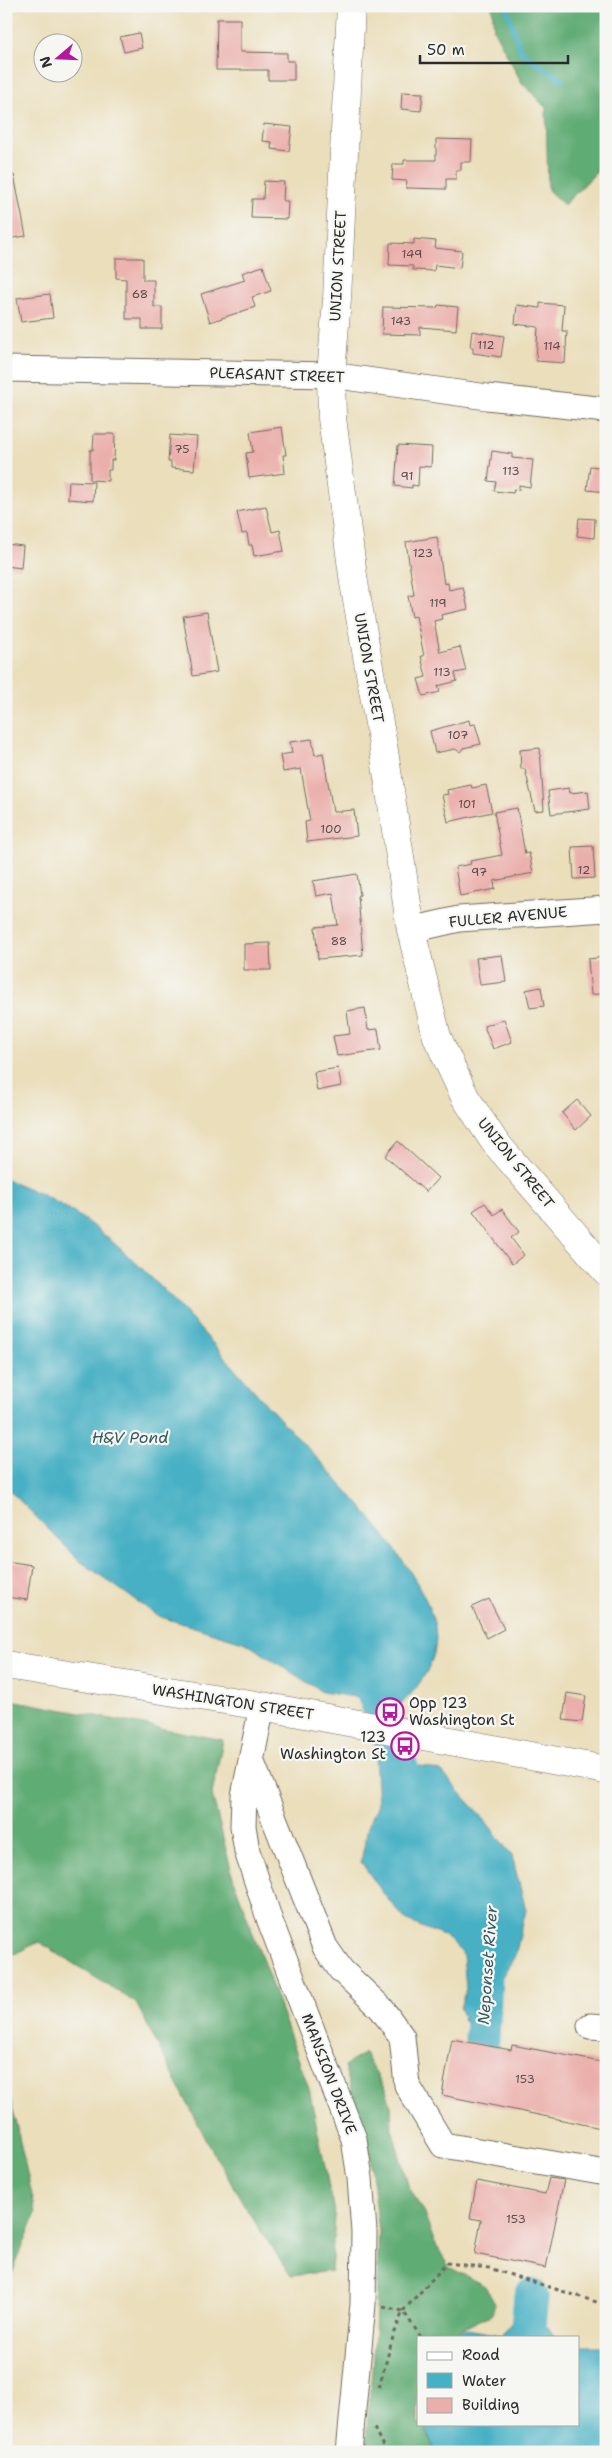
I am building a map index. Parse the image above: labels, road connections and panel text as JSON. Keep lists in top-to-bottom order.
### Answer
{
  "streets": {
    "main road": ["UNION STREET", "WASHINGTON STREET"],
    "street": ["PLEASANT STREET", "FULLER AVENUE", "MANSION DRIVE"]
  },
  "crossings": [
    ["UNION STREET", "PLEASANT STREET"],
    ["UNION STREET", "FULLER AVENUE"],
    ["WASHINGTON STREET", "MANSION DRIVE"]
  ],
  "water": ["H&V Pond", "Neponset River"],
  "places": {
    "bus stop": ["Opp 123 Washington St", "123 Washington St"]
  },
  "house_numbers": [
    "149",
    "68",
    "143",
    "112",
    "114",
    "75",
    "113",
    "91",
    "123",
    "119",
    "113",
    "107",
    "101",
    "100",
    "12",
    "97",
    "88",
    "153",
    "153"
  ],
  "legend": ["Road", "Water", "Building"],
  "scale_bar": "50 m",
  "north": "left"
}
